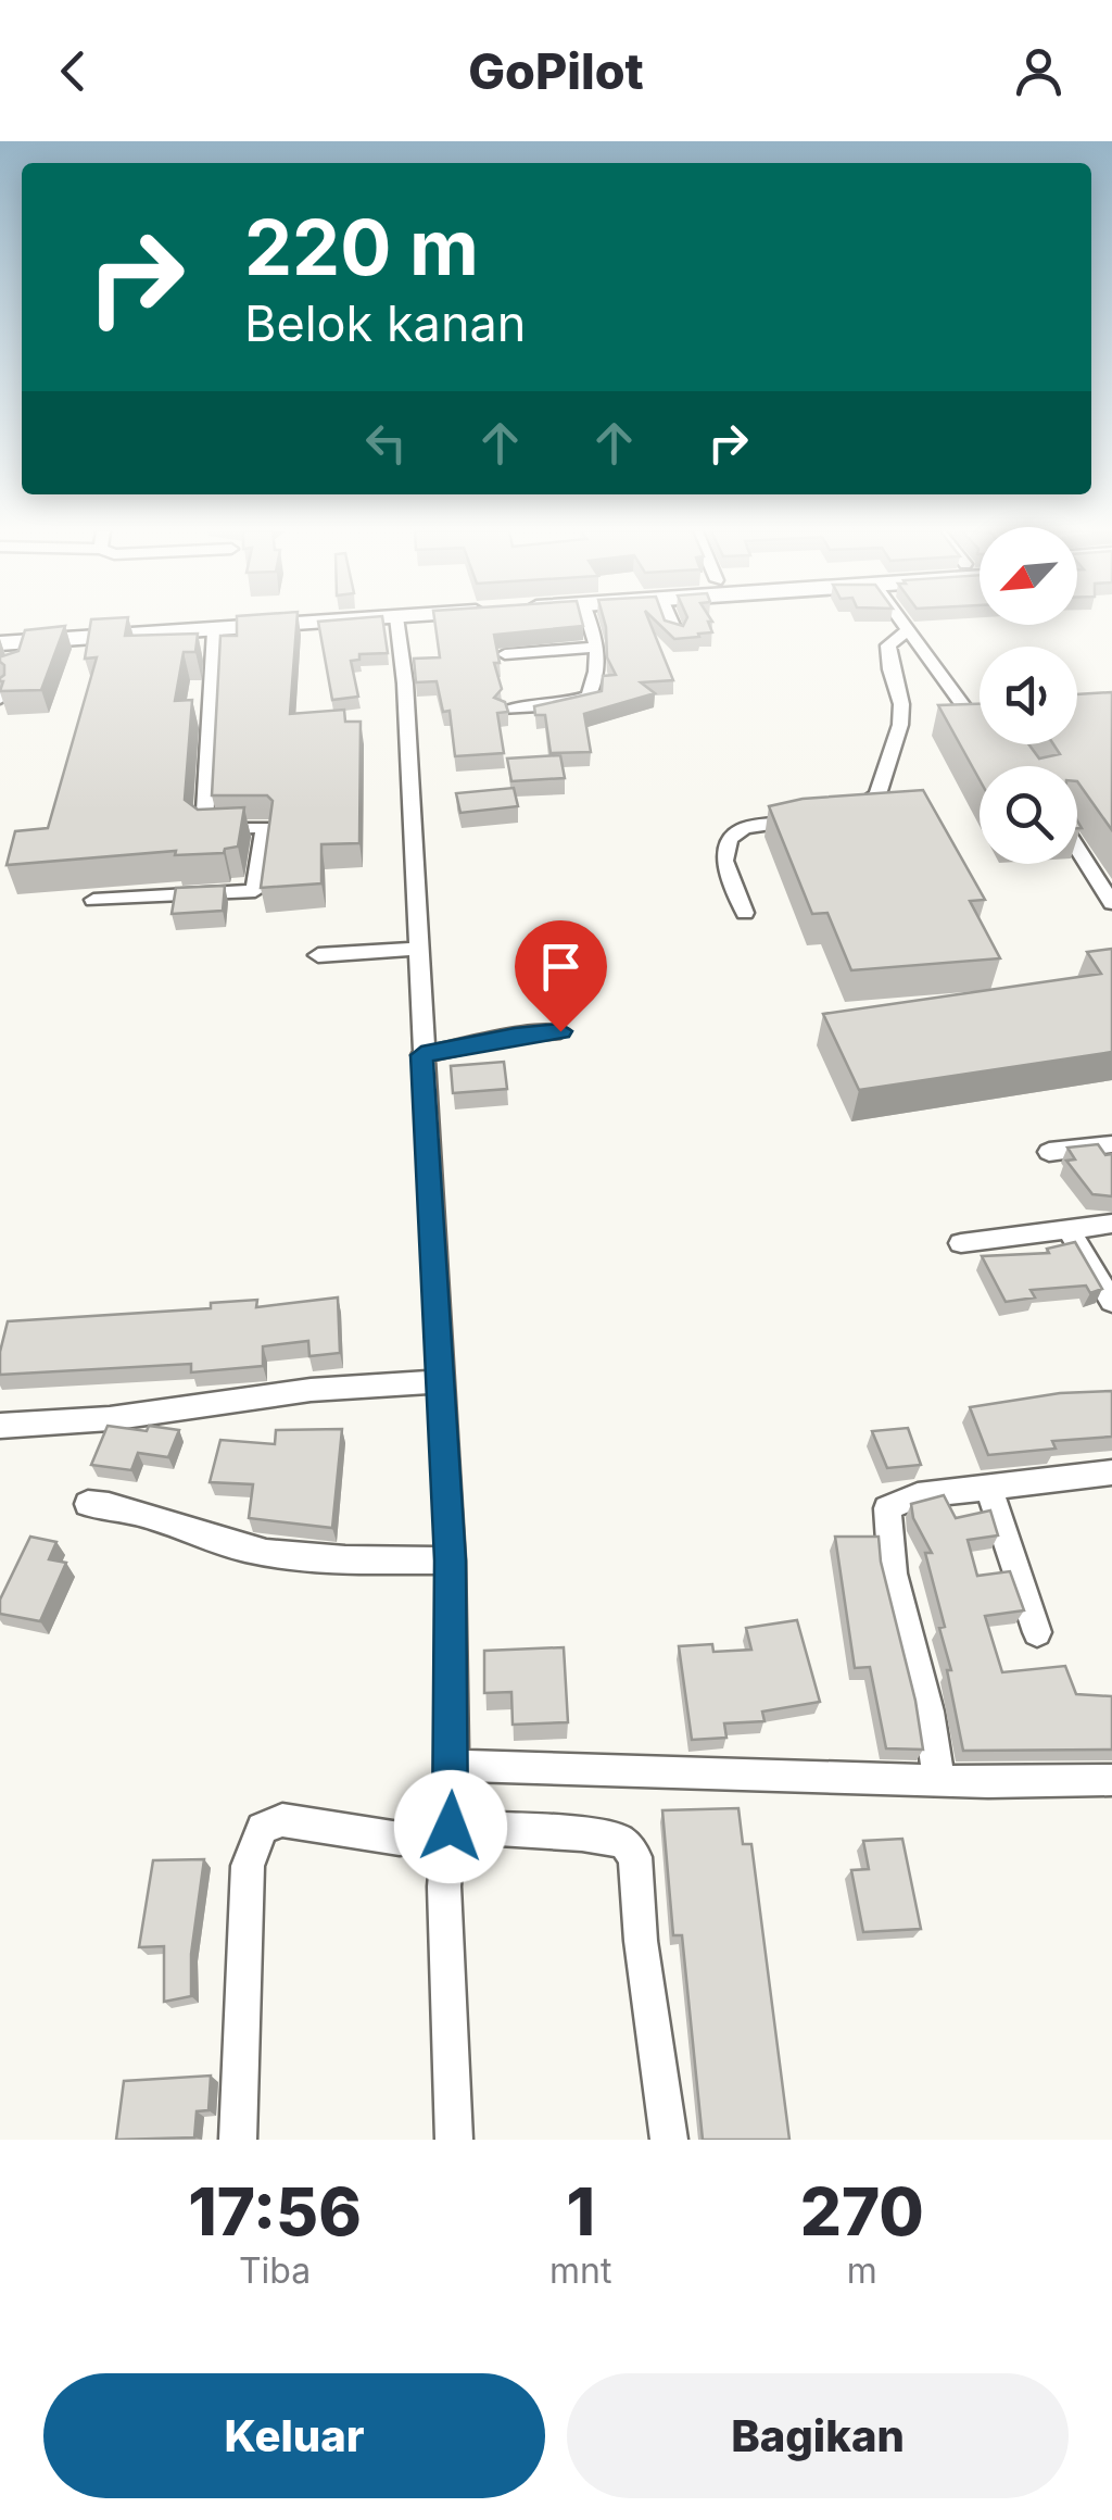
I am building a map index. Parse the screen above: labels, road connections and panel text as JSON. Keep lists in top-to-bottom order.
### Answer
{
  "north": "bottom left",
  "page": {
    "header": "GoPilot",
    "turn": ["220 m", "Belok kanan"],
    "eta": [
      "17:56",
      "Tiba",
      "1",
      "mnt",
      "270",
      "m"
    ],
    "buttons": ["Keluar", "Bagikan"]
  }
}
